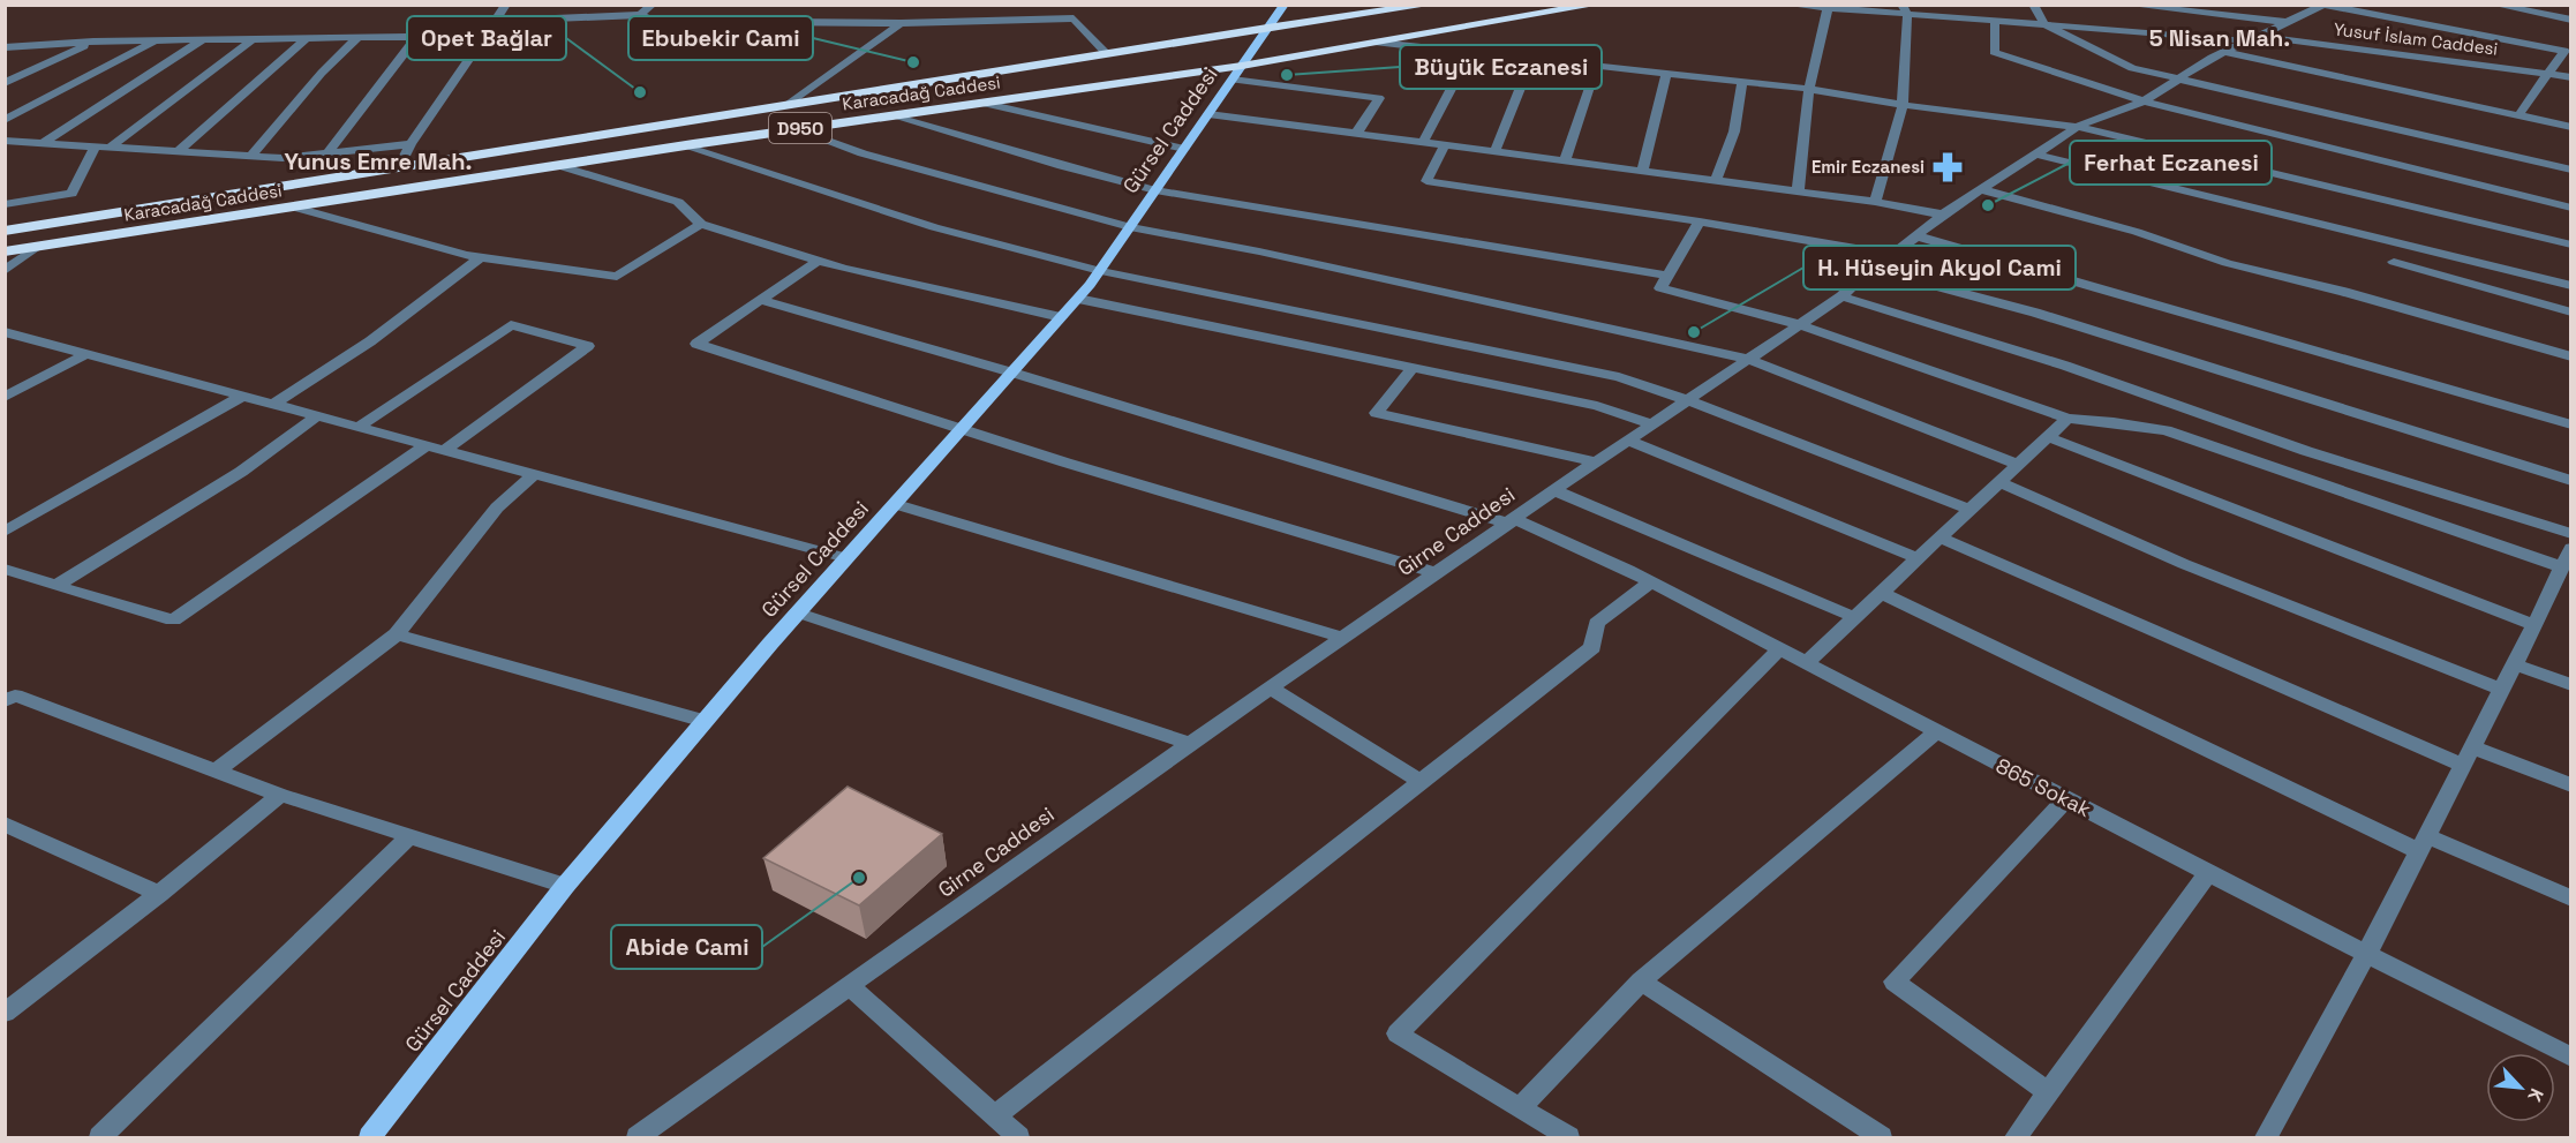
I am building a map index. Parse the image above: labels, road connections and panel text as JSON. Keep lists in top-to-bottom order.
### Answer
{
  "streets": {
    "highway": ["Karacadağ Caddesi", "D950"],
    "main road": ["Gürsel Caddesi"],
    "street": ["Yusuf İslam Caddesi", "Girne Caddesi", "865 Sokak"]
  },
  "crossings": [
    ["Yusuf İslam Caddesi", "Girne Caddesi"],
    ["Karacadağ Caddesi", "Gürsel Caddesi"],
    ["Gürsel Caddesi", "865 Sokak"],
    ["Girne Caddesi", "865 Sokak"]
  ],
  "districts": ["5 Nisan Mah.", "Yunus Emre Mah."],
  "places": {
    "other": [
      "Ebubekir Cami",
      "Büyük Eczanesi",
      "Opet Bağlar",
      "Ferhat Eczanesi",
      "H. Hüseyin Akyol Cami",
      "Abide Cami"
    ],
    "pharmacy": ["Emir Eczanesi"]
  },
  "north": "bottom right"
}
